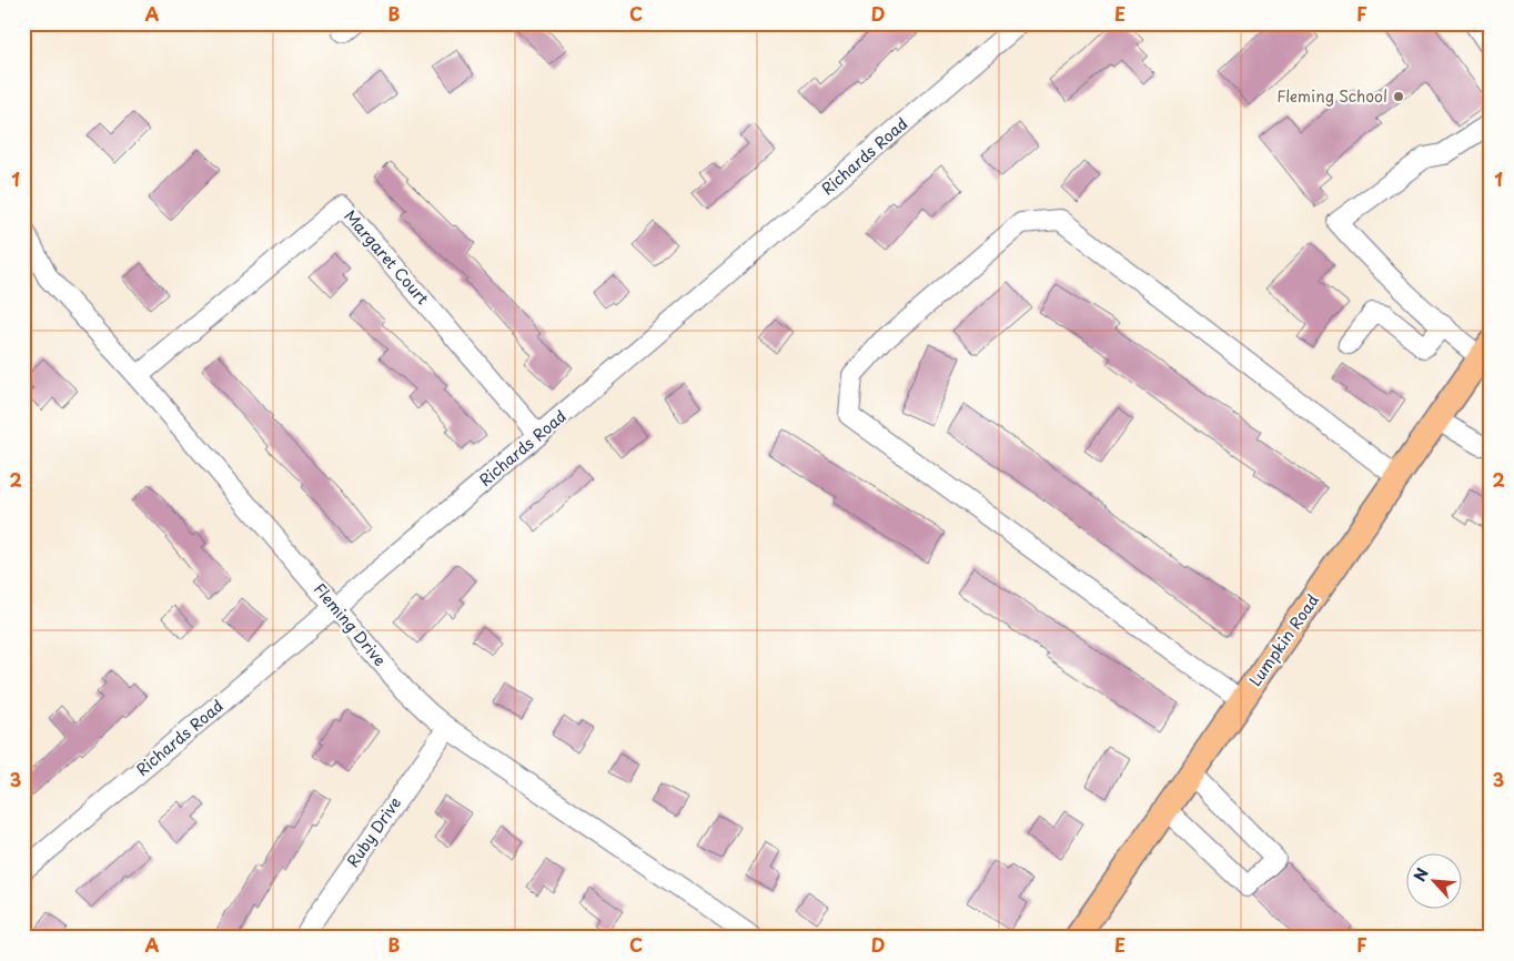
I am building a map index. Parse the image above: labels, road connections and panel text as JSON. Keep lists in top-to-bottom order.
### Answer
{
  "streets": {
    "main road": ["Lumpkin Road"],
    "street": [
      "Richards Road",
      "Margaret Court",
      "Fleming Drive",
      "Ruby Drive"
    ]
  },
  "crossings": [
    ["Richards Road", "Margaret Court"],
    ["Richards Road", "Fleming Drive"],
    ["Margaret Court", "Fleming Drive"],
    ["Fleming Drive", "Ruby Drive"]
  ],
  "places": ["Fleming School"],
  "north": "top left",
  "grid": {
    "columns": [
      "A",
      "B",
      "C",
      "D",
      "E",
      "F"
    ],
    "rows": ["1", "2", "3"]
  }
}
